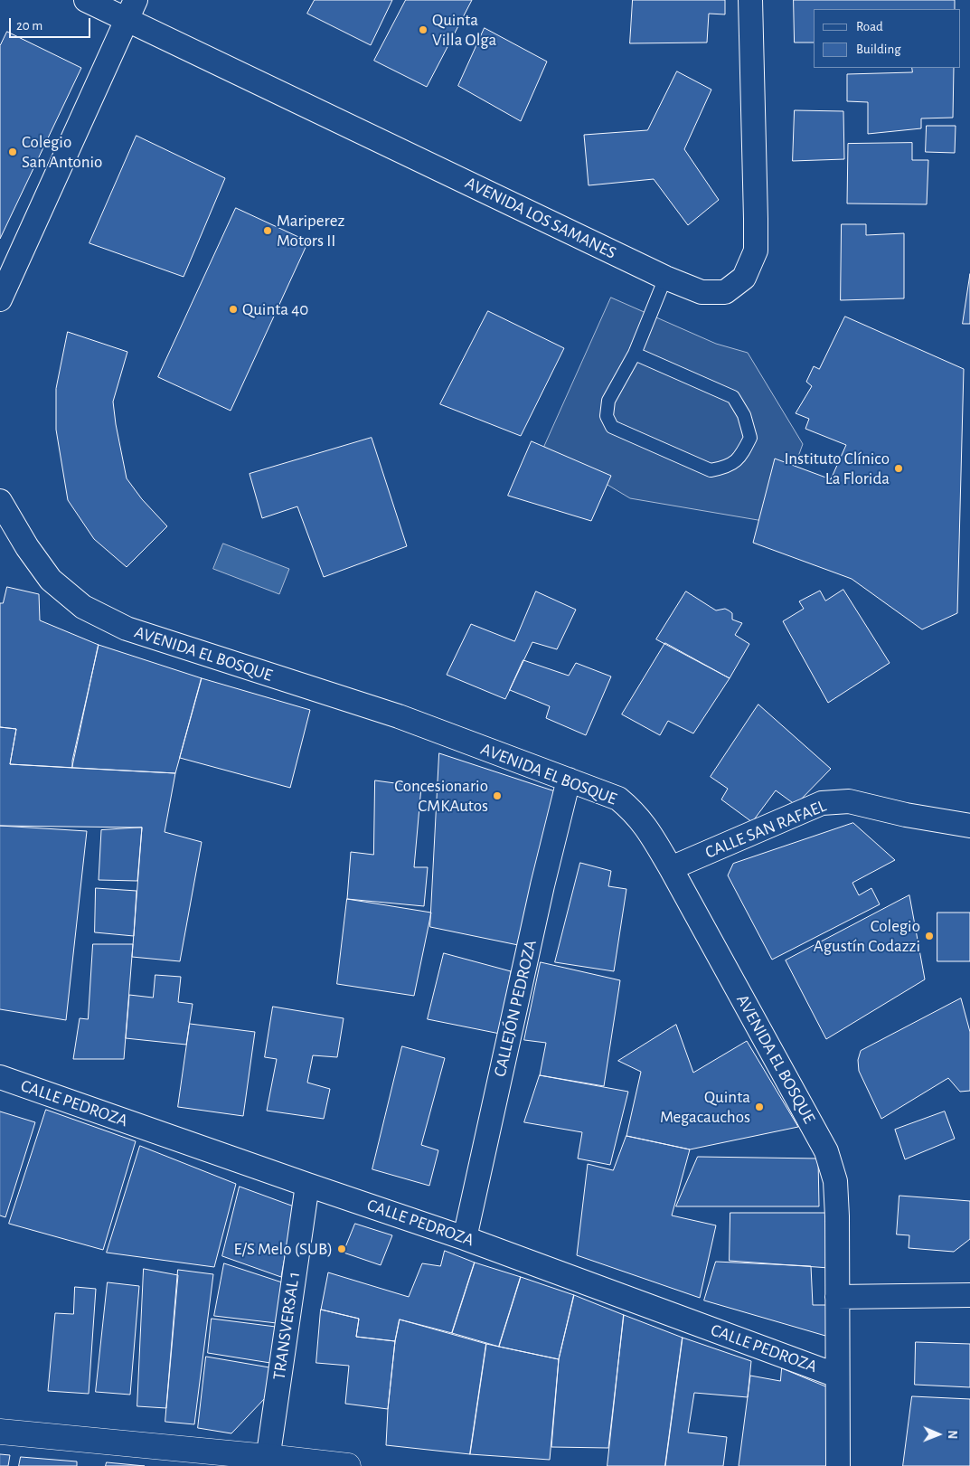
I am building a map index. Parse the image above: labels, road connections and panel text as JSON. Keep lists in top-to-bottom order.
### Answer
{
  "streets": {
    "street": [
      "AVENIDA LOS SAMANES",
      "AVENIDA EL BOSQUE",
      "CALLE SAN RAFAEL",
      "CALLEJÓN PEDROZA",
      "CALLE PEDROZA",
      "TRANSVERSAL 1"
    ]
  },
  "crossings": [
    ["AVENIDA EL BOSQUE", "CALLE SAN RAFAEL"],
    ["AVENIDA EL BOSQUE", "CALLEJÓN PEDROZA"],
    ["AVENIDA EL BOSQUE", "CALLE PEDROZA"],
    ["CALLEJÓN PEDROZA", "CALLE PEDROZA"],
    ["CALLE PEDROZA", "TRANSVERSAL 1"]
  ],
  "places": [
    "Quinta Villa Olga",
    "Colegio San Antonio",
    "Mariperez Motors II",
    "Quinta 40",
    "Instituto Clínico La Florida",
    "Concesionario CMKAutos",
    "Colegio Agustín Codazzi",
    "Quinta Megacauchos",
    "E/S Melo (SUB)"
  ],
  "legend": ["Road", "Building"],
  "scale_bar": "20 m",
  "north": "right"
}
